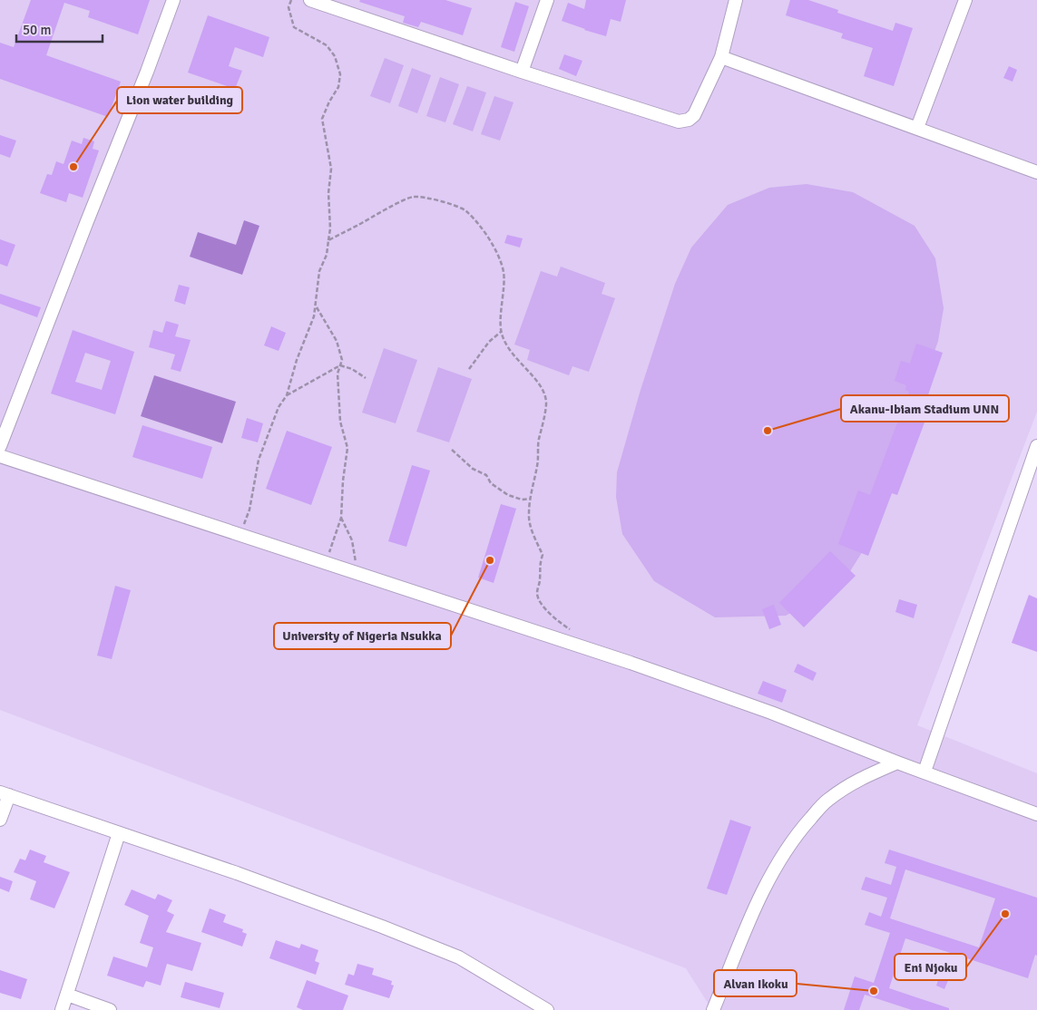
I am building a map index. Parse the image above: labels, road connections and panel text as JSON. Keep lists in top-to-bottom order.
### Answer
{
  "places": [
    "Lion water building",
    "Akanu-Ibiam Stadium UNN",
    "University of Nigeria Nsukka",
    "Eni Njoku",
    "Alvan Ikoku"
  ],
  "scale_bar": "50 m"
}
